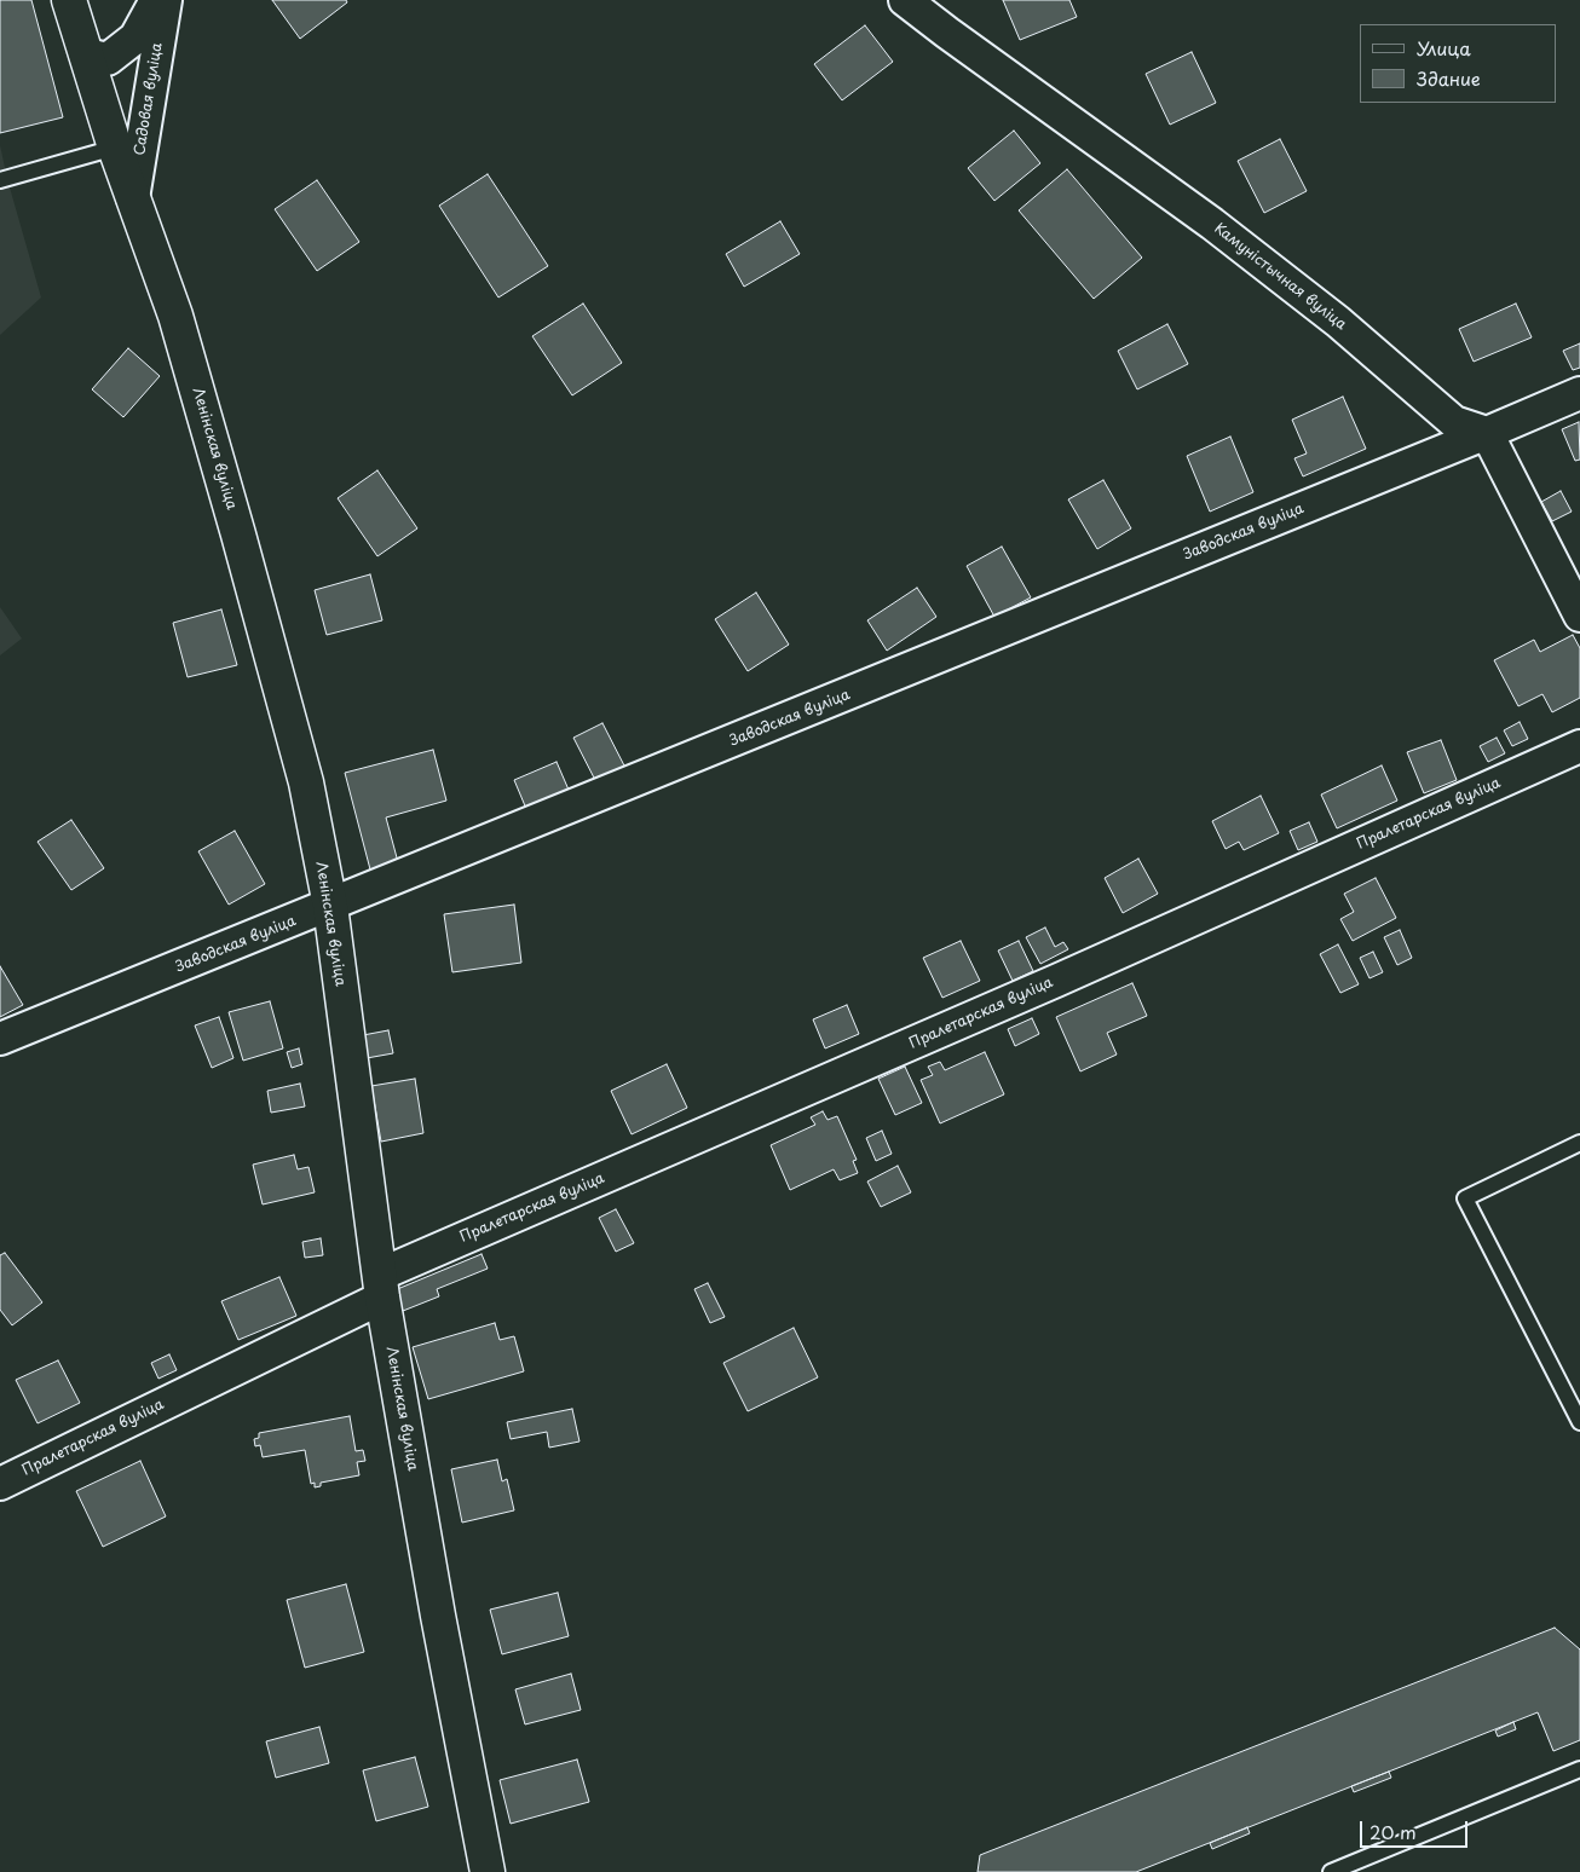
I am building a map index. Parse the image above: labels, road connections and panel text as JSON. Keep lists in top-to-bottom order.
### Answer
{
  "streets": {
    "street": [
      "Садовая вуліца",
      "Камуністычная вуліца",
      "Ленінская вуліца",
      "Заводская вуліца",
      "Пралетарская вуліца"
    ]
  },
  "crossings": [
    ["Садовая вуліца", "Ленінская вуліца"],
    ["Камуністычная вуліца", "Заводская вуліца"],
    ["Ленінская вуліца", "Заводская вуліца"],
    ["Ленінская вуліца", "Пралетарская вуліца"]
  ],
  "legend": ["Улица", "Здание"],
  "scale_bar": "20 m"
}
